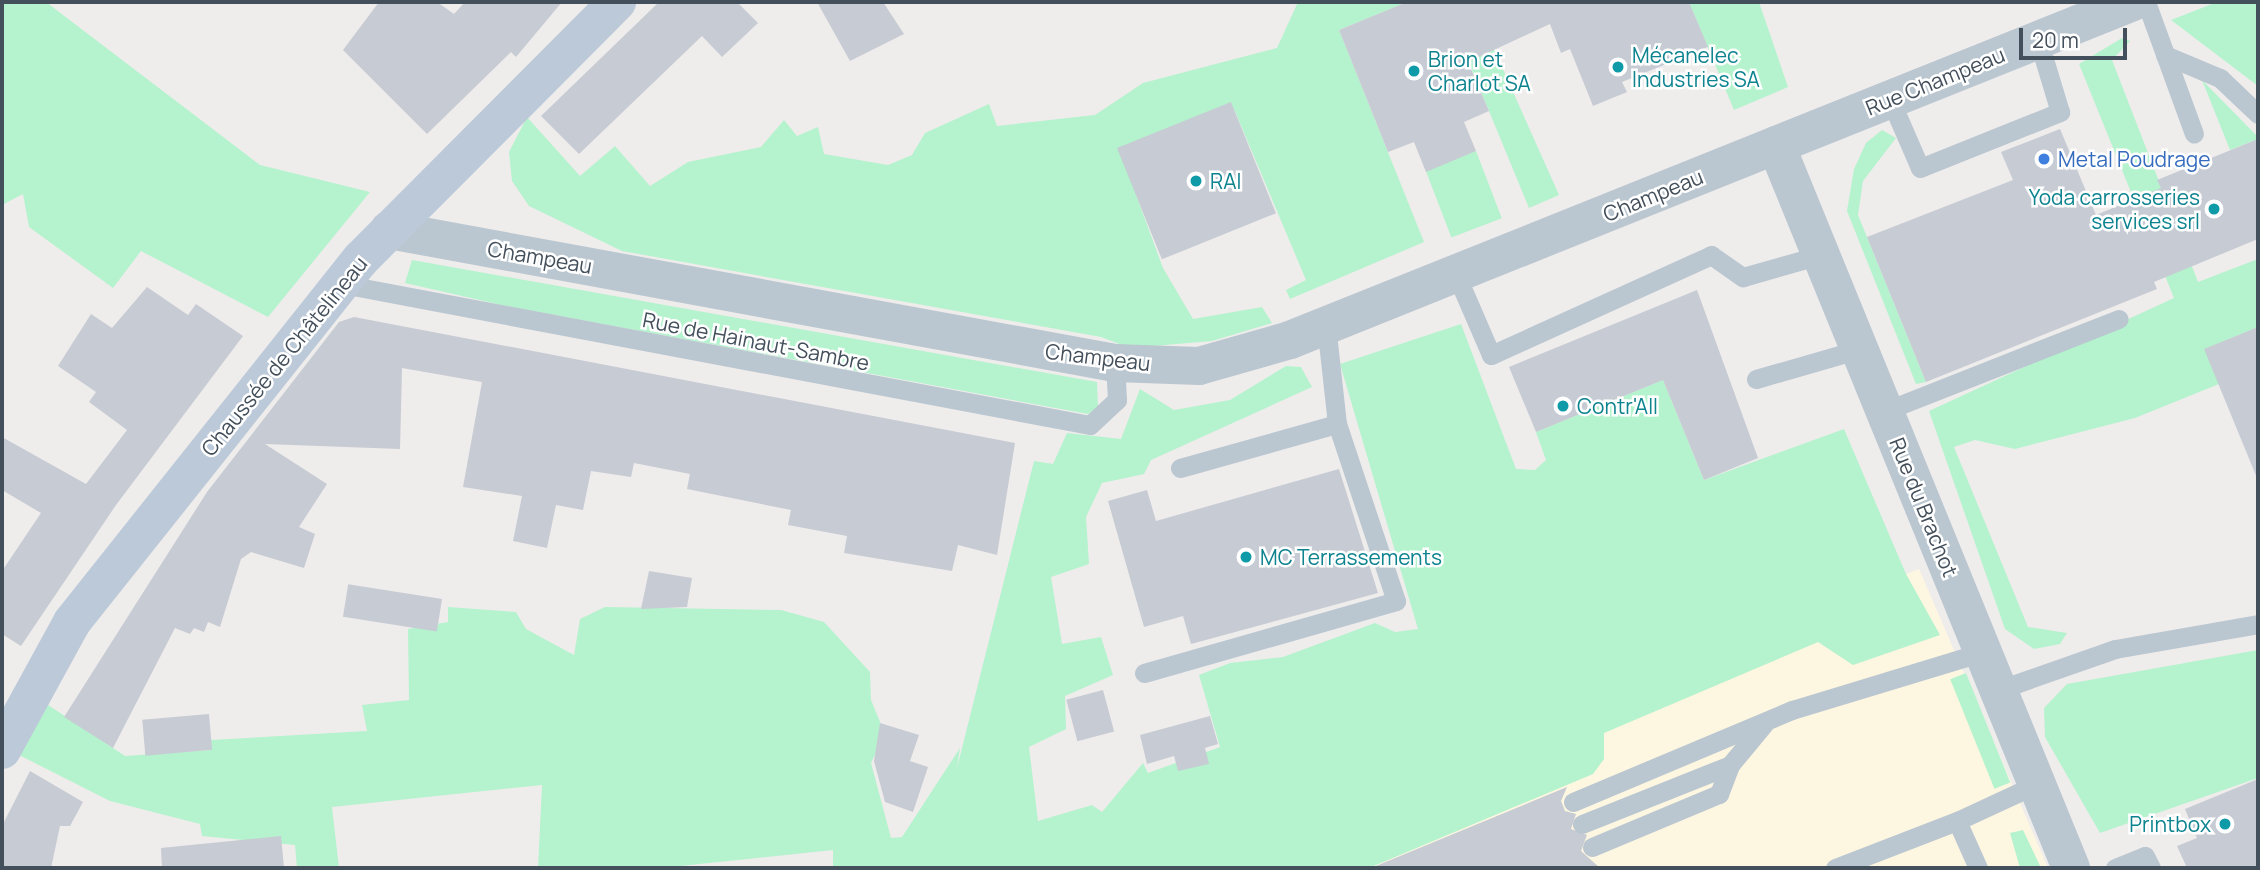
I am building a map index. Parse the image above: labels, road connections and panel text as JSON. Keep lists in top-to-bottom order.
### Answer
{
  "streets": {
    "main road": ["Chaussée de Châtelineau"],
    "street": ["Rue Champeau", "Champeau", "Rue du Brachot"],
    "lane": ["Rue de Hainaut-Sambre"]
  },
  "crossings": [
    ["Rue Champeau", "Champeau"],
    ["Rue Champeau", "Rue du Brachot"],
    ["Champeau", "Rue de Hainaut-Sambre"],
    ["Champeau", "Chaussée de Châtelineau"],
    ["Champeau", "Rue du Brachot"],
    ["Rue de Hainaut-Sambre", "Chaussée de Châtelineau"]
  ],
  "places": [
    "Mécanelec Industries SA",
    "Brion et Charlot SA",
    "Metal Poudrage",
    "RAI",
    "Yoda carrosseries services srl",
    "Contr'All",
    "MC Terrassements",
    "Printbox"
  ],
  "scale_bar": "20 m"
}
